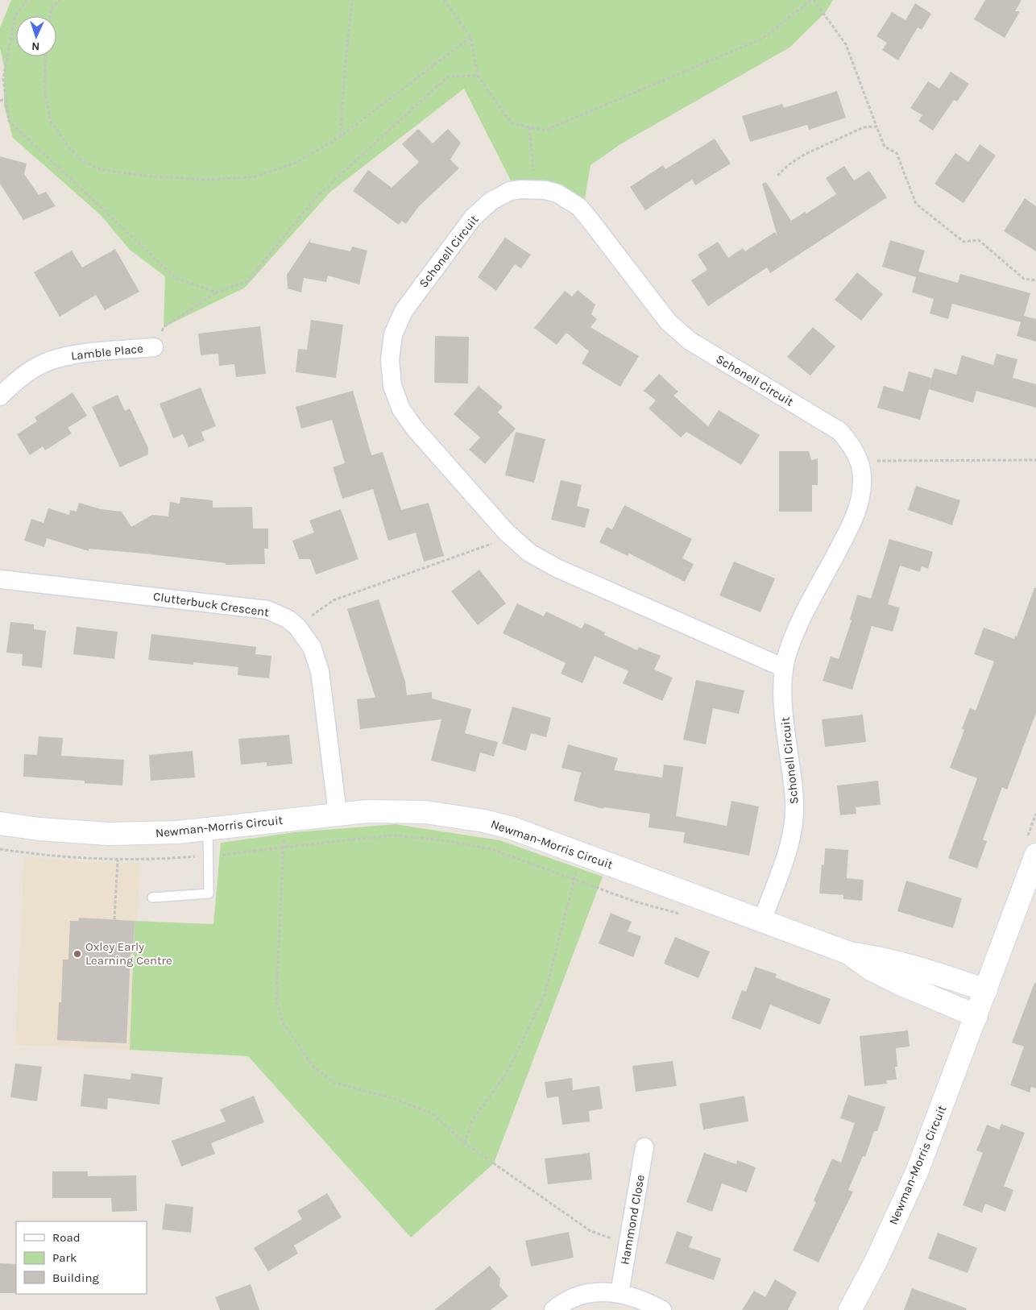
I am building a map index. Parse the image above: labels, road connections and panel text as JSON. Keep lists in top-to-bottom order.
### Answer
{
  "streets": {
    "street": [
      "Schonell Circuit",
      "Lamble Place",
      "Clutterbuck Crescent",
      "Newman-Morris Circuit",
      "Hammond Close"
    ]
  },
  "crossings": [
    ["Schonell Circuit", "Newman-Morris Circuit"],
    ["Clutterbuck Crescent", "Newman-Morris Circuit"]
  ],
  "places": ["Oxley Early Learning Centre"],
  "legend": ["Road", "Park", "Building"],
  "north": "bottom"
}
